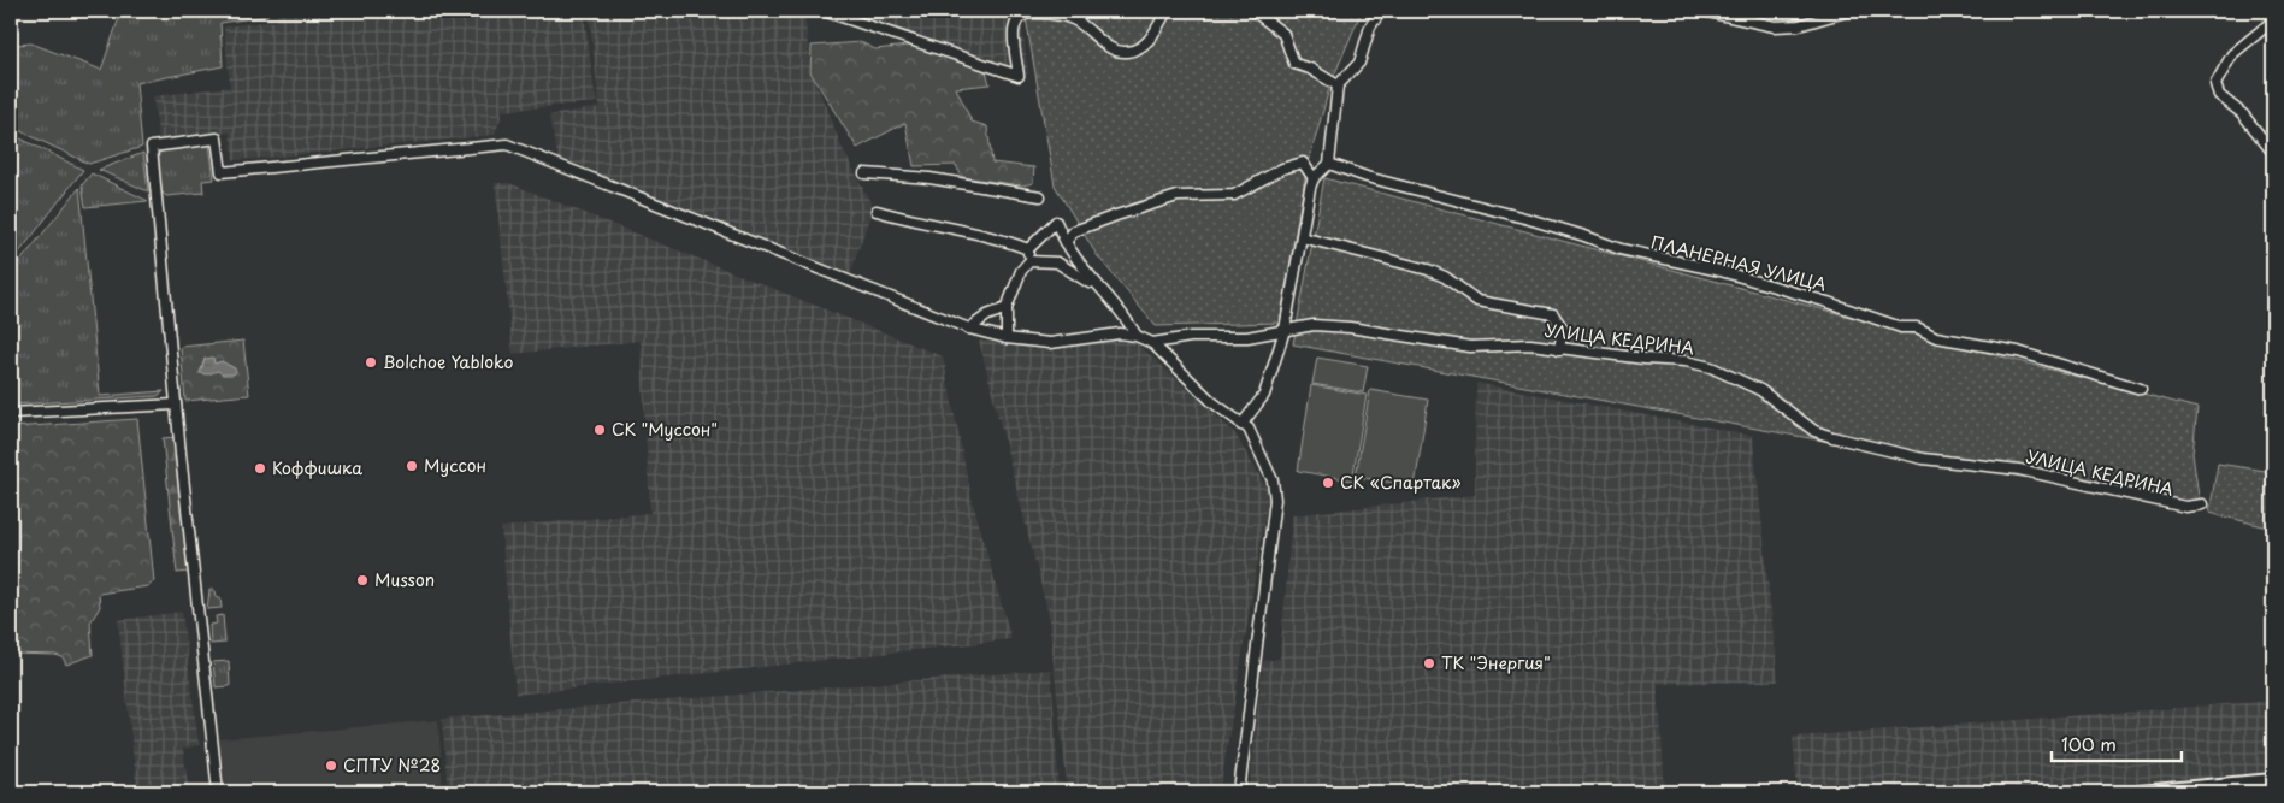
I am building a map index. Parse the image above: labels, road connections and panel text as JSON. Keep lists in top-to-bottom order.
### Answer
{
  "streets": {
    "street": ["ПЛАНЕРНАЯ УЛИЦА", "УЛИЦА КЕДРИНА"]
  },
  "places": [
    "Bolchoe Yabloko",
    "СК \"Муссон\"",
    "Муссон",
    "Коффишка",
    "СК «Спартак»",
    "Musson",
    "ТК \"Энергия\"",
    "СПТУ №28"
  ],
  "scale_bar": "100 m"
}
